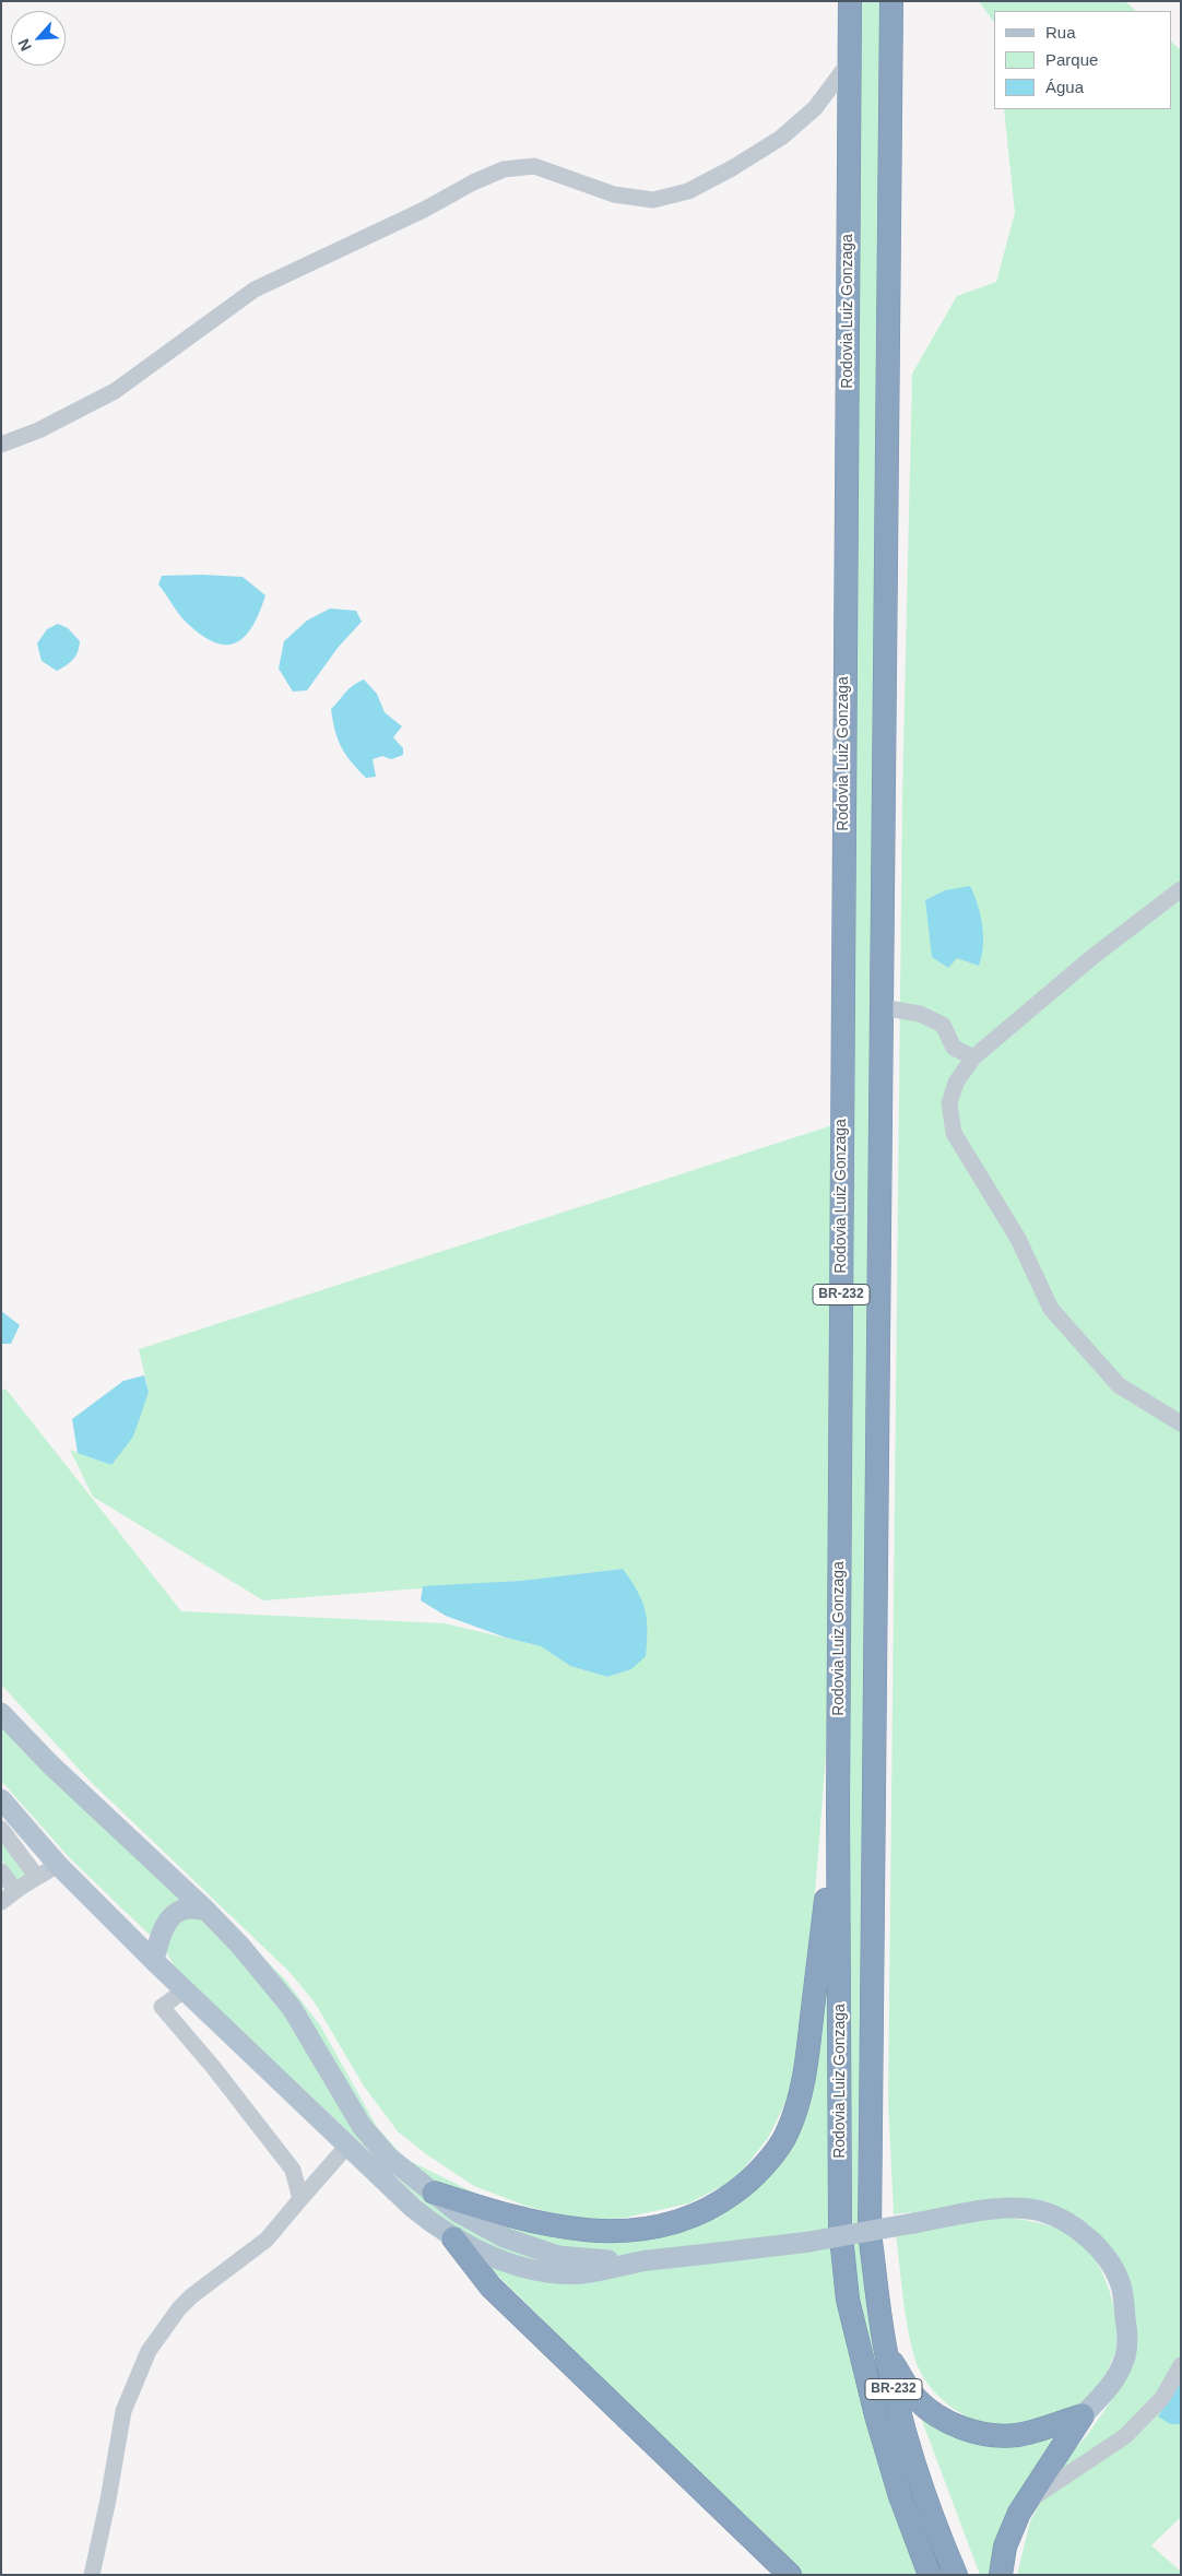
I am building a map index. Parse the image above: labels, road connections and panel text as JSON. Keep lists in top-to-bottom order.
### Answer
{
  "streets": {
    "highway": ["Rodovia Luiz Gonzaga", "BR-232"]
  },
  "legend": ["Rua", "Parque", "Água"],
  "north": "bottom left"
}
